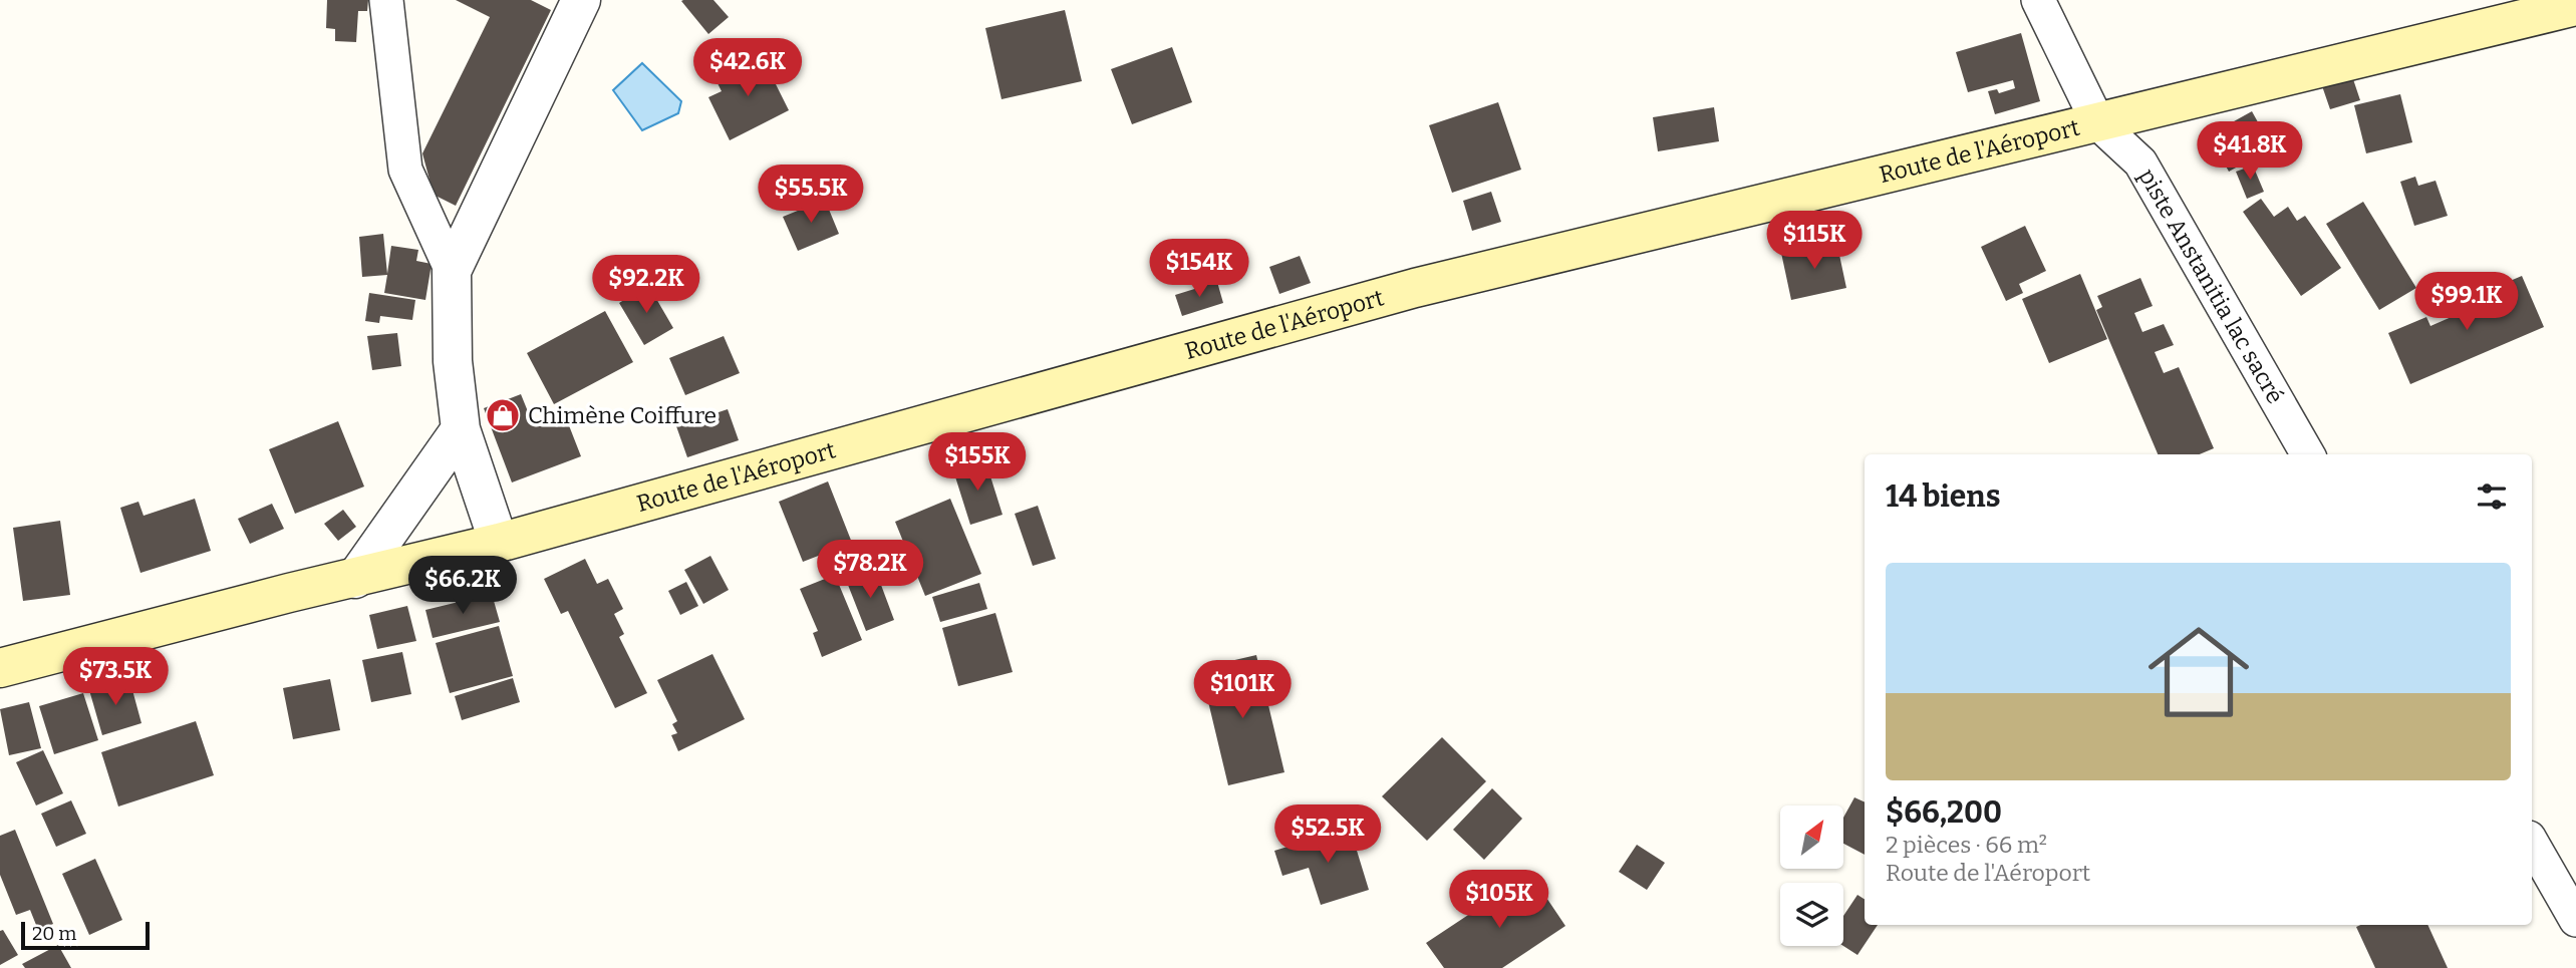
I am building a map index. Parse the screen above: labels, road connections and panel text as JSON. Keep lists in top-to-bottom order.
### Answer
{
  "streets": {
    "main road": ["Route de l'Aéroport"],
    "street": ["piste Anstanitia lac sacré"]
  },
  "crossings": [
    ["Route de l'Aéroport", "piste Anstanitia lac sacré"]
  ],
  "places": {
    "shop": ["Chimène Coiffure"]
  },
  "scale_bar": "20 m",
  "north": "top right",
  "page": {
    "price": [
      "$42.6K",
      "$41.8K",
      "$55.5K",
      "$115K",
      "$154K",
      "$92.2K",
      "$99.1K",
      "$155K",
      "$78.2K",
      "$66.2K",
      "$73.5K",
      "$101K",
      "$52.5K",
      "$105K"
    ],
    "heading": "14 biens",
    "list": [
      {
        "name": "$66,200",
        "note": "2 pièces · 66 m² · Route de l'Aéroport"
      }
    ],
    "scale": "20 m"
  }
}
